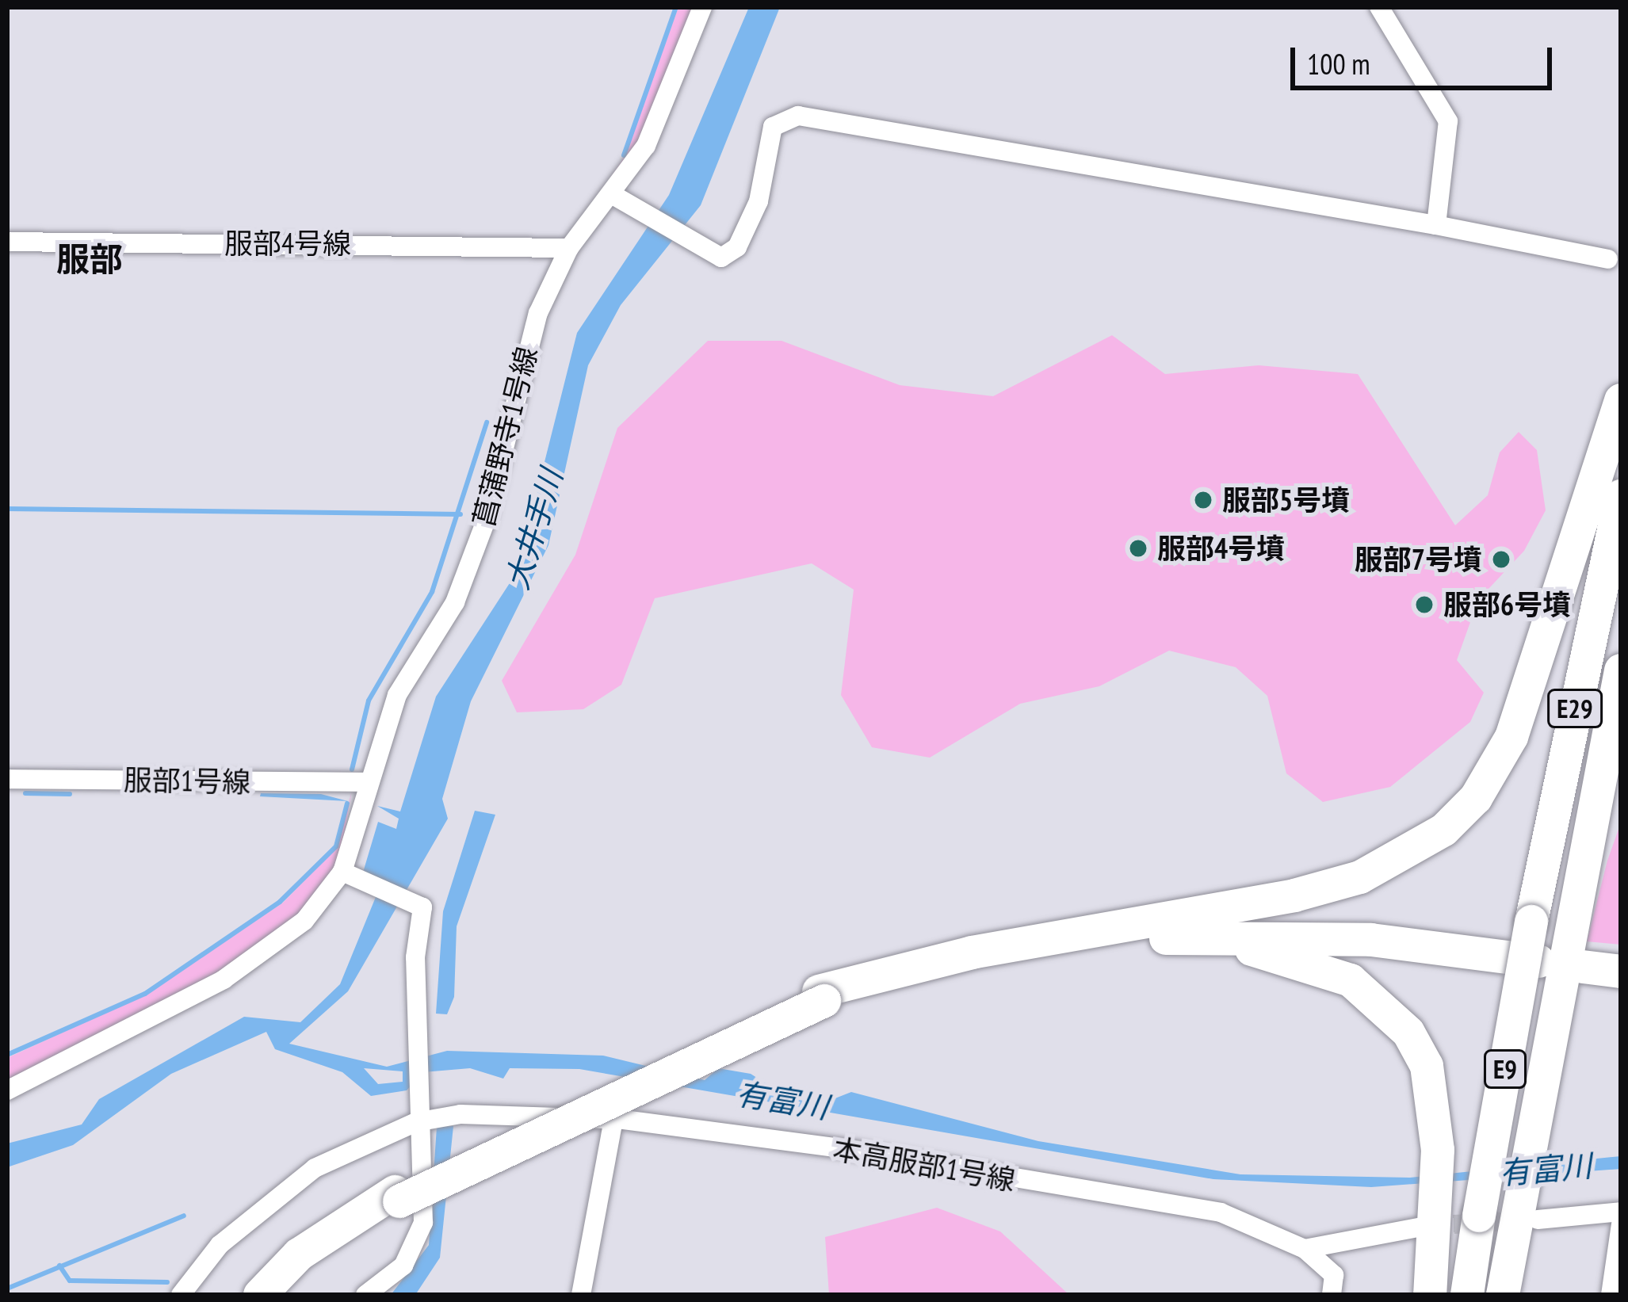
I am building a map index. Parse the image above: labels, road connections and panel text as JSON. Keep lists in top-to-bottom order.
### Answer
{
  "streets": {
    "highway": ["E29", "E9"],
    "street": [
      "服部4号線",
      "菖蒲野寺1号線",
      "服部1号線",
      "本高服部1号線"
    ]
  },
  "crossings": [
    ["服部4号線", "菖蒲野寺1号線"],
    ["菖蒲野寺1号線", "服部1号線"],
    ["E29", "E9"]
  ],
  "districts": ["服部"],
  "water": ["大井手川", "有富川"],
  "places": [
    "服部5号墳",
    "服部4号墳",
    "服部7号墳",
    "服部6号墳"
  ],
  "scale_bar": "100 m"
}
